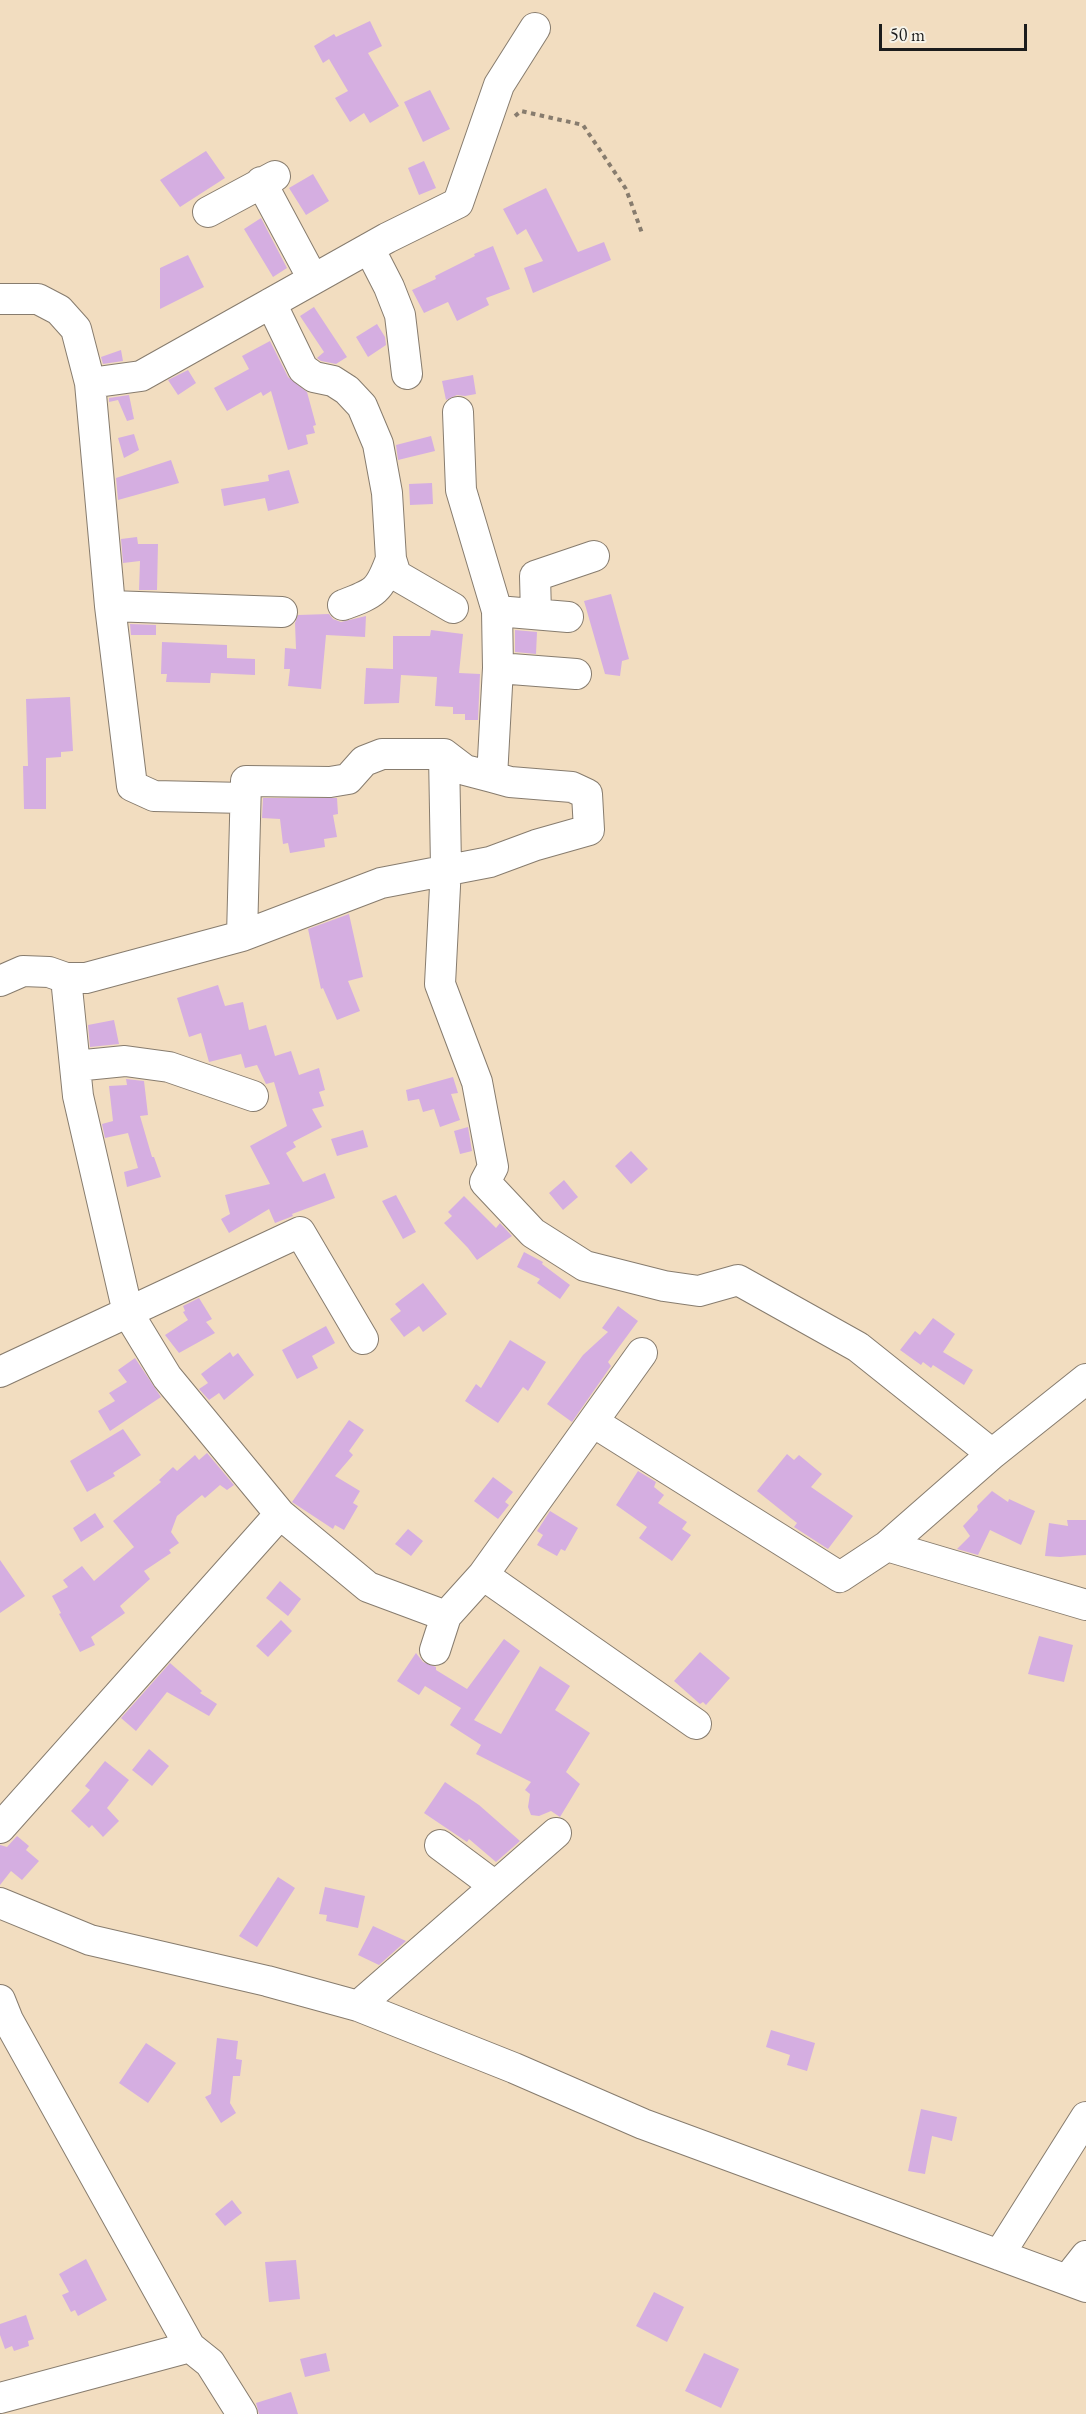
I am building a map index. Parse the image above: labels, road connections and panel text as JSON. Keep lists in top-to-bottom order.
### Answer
{
  "scale_bar": "50 m"
}
